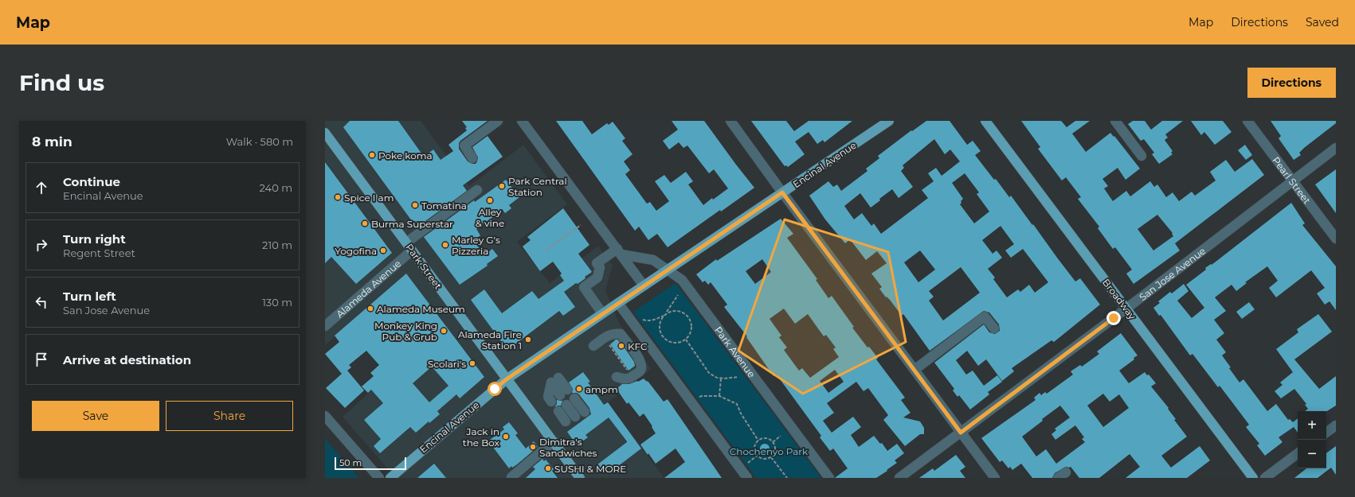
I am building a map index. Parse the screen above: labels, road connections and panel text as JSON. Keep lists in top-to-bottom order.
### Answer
{
  "streets": {
    "main road": ["Encinal Avenue", "Park Street", "Broadway"],
    "street": [
      "Pearl Street",
      "San Jose Avenue",
      "Alameda Avenue",
      "Park Avenue"
    ]
  },
  "crossings": [
    ["Encinal Avenue", "Park Street"],
    ["Encinal Avenue", "Park Avenue"],
    ["Pearl Street", "San Jose Avenue"],
    ["Park Street", "Alameda Avenue"],
    ["San Jose Avenue", "Broadway"]
  ],
  "parks": ["Chochenyo Park"],
  "places": [
    "Poke koma",
    "Park Central Station",
    "Spice I am",
    "Alley & vine",
    "Tomatina",
    "Burma Superstar",
    "Marley G’s Pizzeria",
    "Yogofina",
    "Alameda Museum",
    "Monkey King Pub & Grub",
    "Alameda Fire Station 1",
    "KFC",
    "Scolari's",
    "ampm",
    "Jack in the Box",
    "Dimitra's Sandwiches",
    "SUSHI & MORE"
  ],
  "scale_bar": "50 m",
  "page": {
    "header": "Map",
    "nav": ["Map", "Directions", "Saved"],
    "buttons": [
      "Directions",
      ["Save", "Share"]
    ],
    "title": "Find us",
    "heading": ["8 min", "Walk · 580 m"],
    "list": [
      ["Continue", "Encinal Avenue", "240 m"],
      ["Turn right", "Regent Street", "210 m"],
      ["Turn left", "San Jose Avenue", "130 m"],
      "Arrive at destination"
    ],
    "map_buttons": ["+", "−"],
    "scale": "50 m"
  }
}
